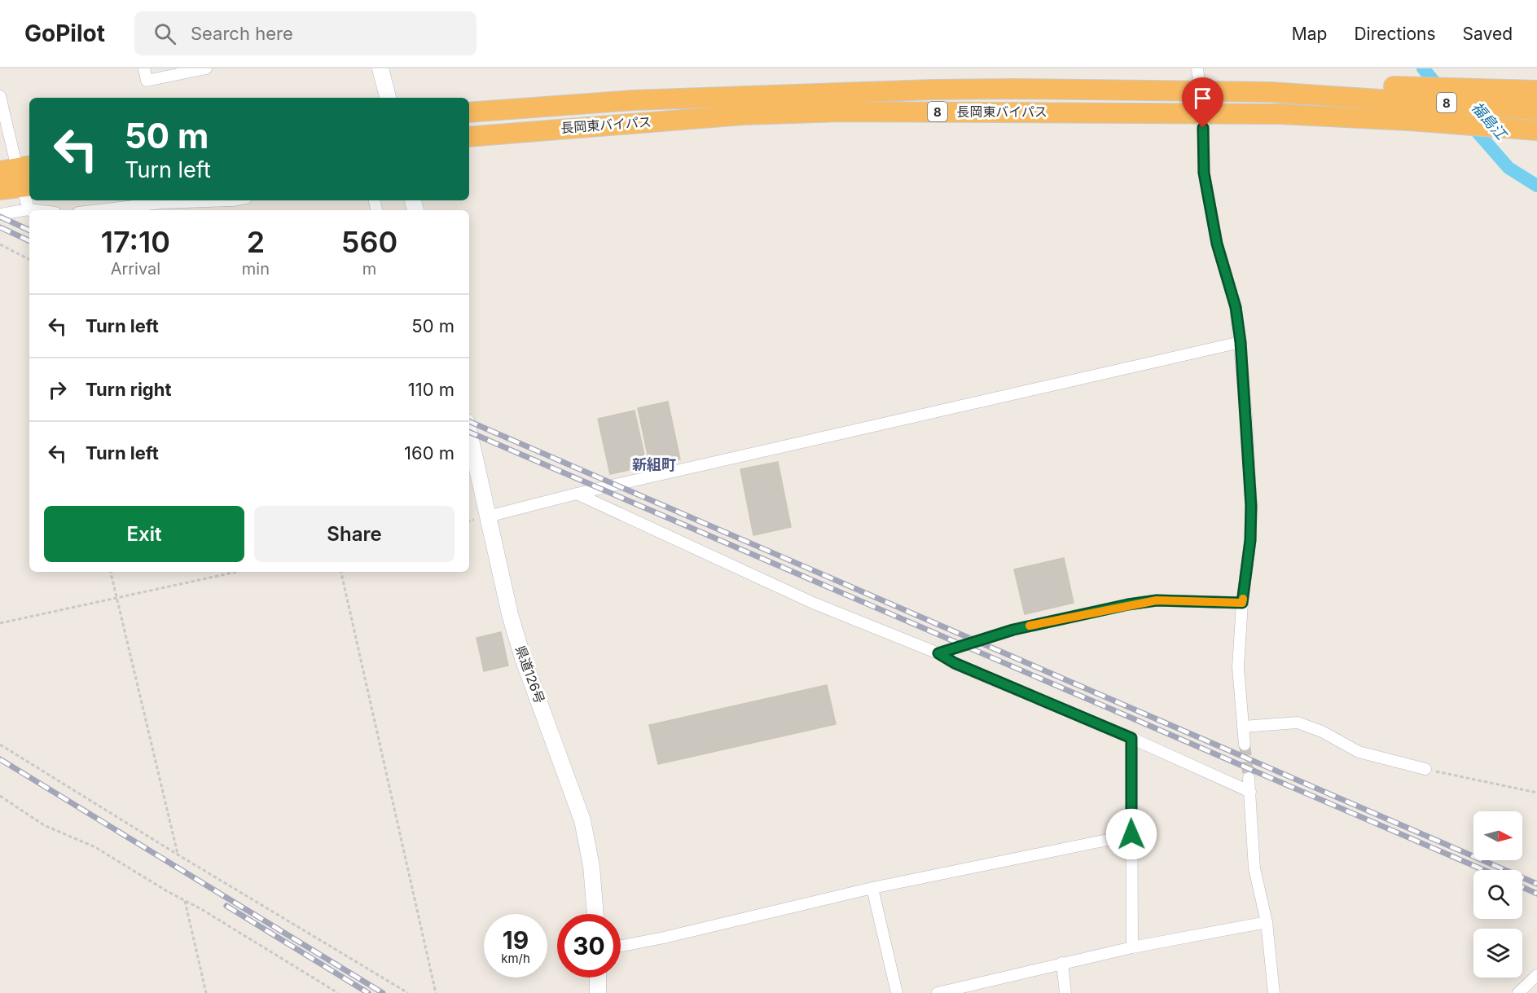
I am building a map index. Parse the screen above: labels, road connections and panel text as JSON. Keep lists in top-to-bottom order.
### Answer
{
  "streets": {
    "highway": ["8", "長岡東バイパス"],
    "main road": ["県道126号"]
  },
  "districts": ["新組町"],
  "water": ["福島江"],
  "north": "right",
  "page": {
    "header": "GoPilot",
    "search": "Search here",
    "nav": ["Map", "Directions", "Saved"],
    "turn": ["50 m", "Turn left"],
    "eta": [
      "17:10",
      "Arrival",
      "2",
      "min",
      "560",
      "m"
    ],
    "list": [
      {
        "name": "Turn left",
        "value": "50 m"
      },
      {
        "name": "Turn right",
        "value": "110 m"
      },
      {
        "name": "Turn left",
        "value": "160 m"
      }
    ],
    "buttons": ["Exit", "Share"],
    "speed": "19 km/h",
    "limit": "30"
  }
}
